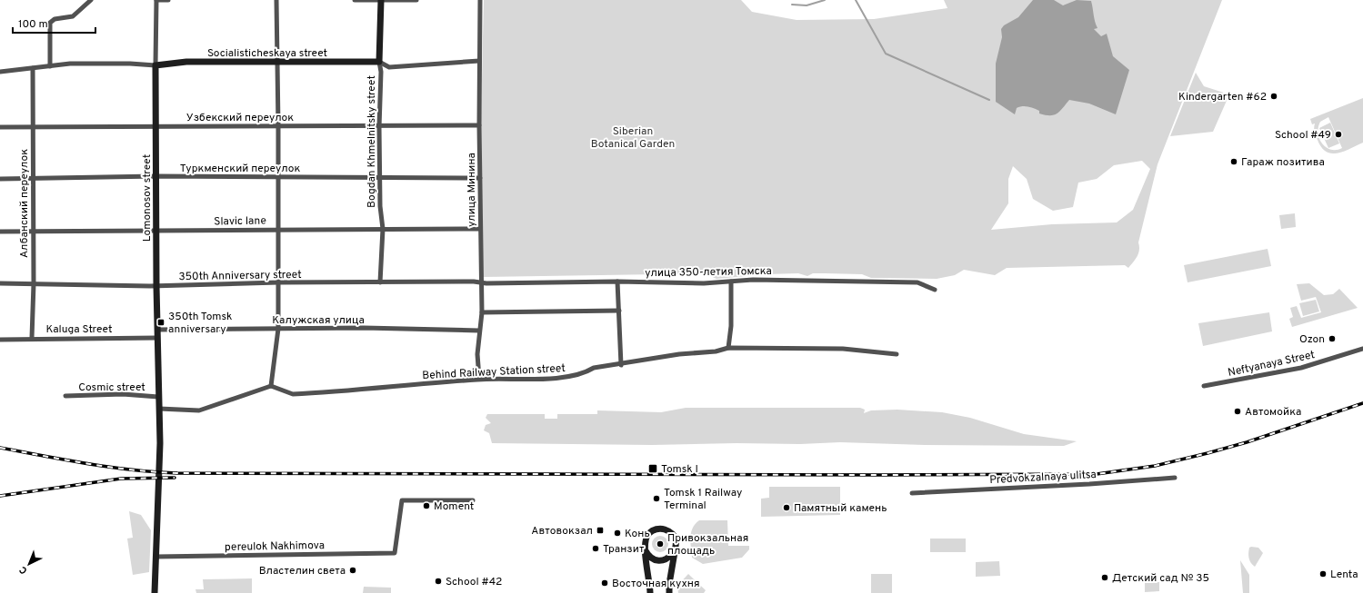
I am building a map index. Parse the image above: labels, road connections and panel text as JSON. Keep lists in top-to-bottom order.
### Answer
{
  "streets": {
    "street": [
      "Socialisticheskaya street",
      "Узбекский переулок",
      "Bogdan Khmelnitsky street",
      "Туркменский переулок",
      "улица Минина",
      "Lomonosov street",
      "Албанский переулок",
      "Slavic lane",
      "улица 350-летия Томска",
      "350th Anniversary street",
      "Калужская улица",
      "Kaluga Street",
      "Neftyanaya Street",
      "Behind Railway Station street",
      "Cosmic street",
      "Predvokzalnaya ulitsa",
      "pereulok Nakhimova"
    ]
  },
  "crossings": [
    ["Socialisticheskaya street", "Bogdan Khmelnitsky street"],
    ["Socialisticheskaya street", "Lomonosov street"],
    ["Узбекский переулок", "Bogdan Khmelnitsky street"],
    ["Узбекский переулок", "улица Минина"],
    ["Узбекский переулок", "Lomonosov street"],
    ["Узбекский переулок", "Албанский переулок"],
    ["Bogdan Khmelnitsky street", "Туркменский переулок"],
    ["Bogdan Khmelnitsky street", "Slavic lane"],
    ["Bogdan Khmelnitsky street", "350th Anniversary street"],
    ["Туркменский переулок", "улица Минина"],
    ["Туркменский переулок", "Lomonosov street"],
    ["Туркменский переулок", "Албанский переулок"],
    ["улица Минина", "Slavic lane"],
    ["улица Минина", "улица 350-летия Томска"],
    ["улица Минина", "350th Anniversary street"],
    ["улица Минина", "Калужская улица"],
    ["улица Минина", "Behind Railway Station street"],
    ["Lomonosov street", "Slavic lane"],
    ["Lomonosov street", "350th Anniversary street"],
    ["Lomonosov street", "Калужская улица"],
    ["Lomonosov street", "Kaluga Street"],
    ["Lomonosov street", "Cosmic street"],
    ["Lomonosov street", "pereulok Nakhimova"],
    ["Албанский переулок", "Slavic lane"],
    ["Албанский переулок", "350th Anniversary street"],
    ["Албанский переулок", "Kaluga Street"],
    ["улица 350-летия Томска", "350th Anniversary street"]
  ],
  "parks": ["Siberian Botanical Garden"],
  "places": {
    "other": [
      "Kindergarten #62",
      "School #49",
      "Гараж позитива",
      "Ozon",
      "Автомойка",
      "Tomsk 1 Railway Terminal",
      "Moment",
      "Памятный камень",
      "Конь",
      "Привокзальная площадь",
      "Транзит",
      "Властелин света",
      "Lenta",
      "Детский сад № 35",
      "School #42",
      "Восточная кухня"
    ],
    "transit": ["350th Tomsk anniversary", "Tomsk I", "Автовокзал"]
  },
  "scale_bar": "100 m",
  "north": "bottom left"
}
